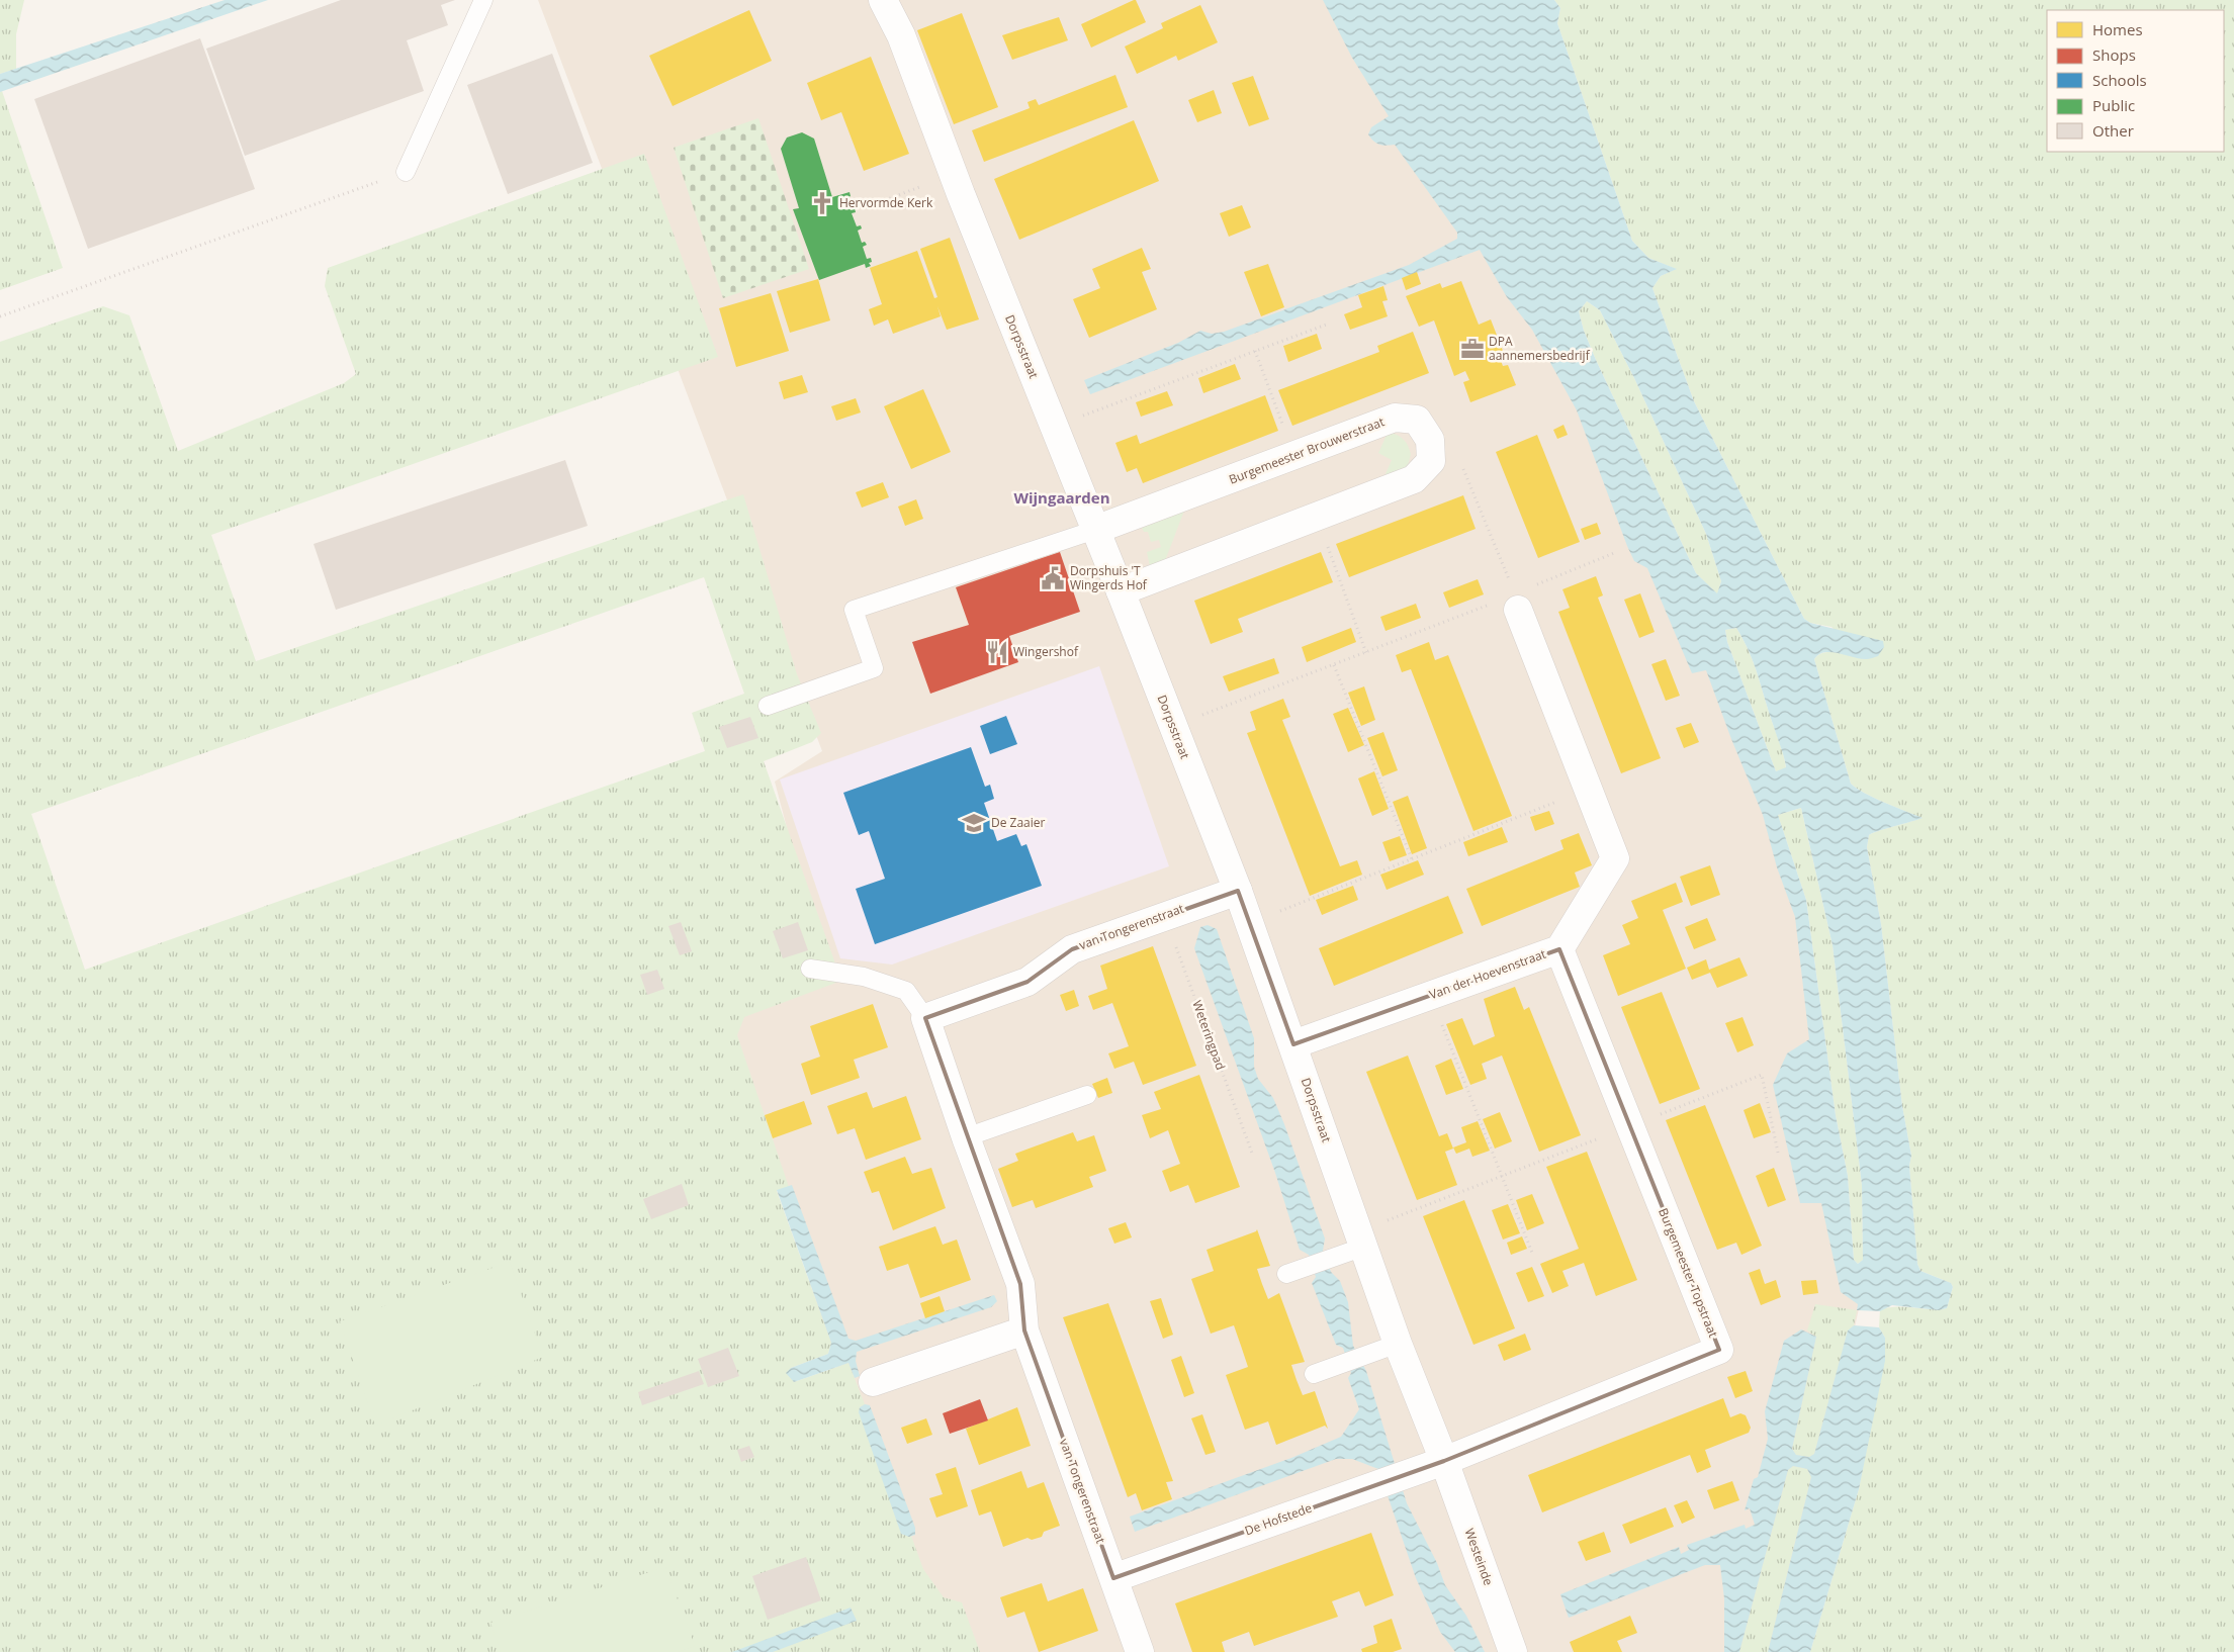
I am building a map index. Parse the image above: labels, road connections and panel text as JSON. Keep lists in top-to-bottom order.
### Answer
{
  "streets": {
    "street": [
      "Dorpsstraat",
      "Burgemeester Brouwerstraat",
      "van Tongerenstraat",
      "Van der Hoevenstraat",
      "Burgemeester Topstraat",
      "De Hofstede",
      "Westeinde"
    ],
    "path": ["Weteringpad"]
  },
  "crossings": [
    ["Dorpsstraat", "Burgemeester Brouwerstraat"],
    ["Dorpsstraat", "van Tongerenstraat"],
    ["Dorpsstraat", "Van der Hoevenstraat"],
    ["Dorpsstraat", "Burgemeester Topstraat"],
    ["Dorpsstraat", "De Hofstede"],
    ["Dorpsstraat", "Westeinde"],
    ["van Tongerenstraat", "Weteringpad"],
    ["van Tongerenstraat", "De Hofstede"],
    ["Van der Hoevenstraat", "Burgemeester Topstraat"],
    ["Burgemeester Topstraat", "De Hofstede"],
    ["Burgemeester Topstraat", "Westeinde"],
    ["De Hofstede", "Westeinde"]
  ],
  "districts": ["Wijngaarden"],
  "places": {
    "church": ["Hervormde Kerk"],
    "office": ["DPA aannemersbedrijf"],
    "public building": ["Dorpshuis 'T Wingerds Hof"],
    "restaurant": ["Wingershof"],
    "school or university": ["De Zaaier"]
  },
  "legend": [
    "Homes",
    "Shops",
    "Schools",
    "Public",
    "Other"
  ]
}
